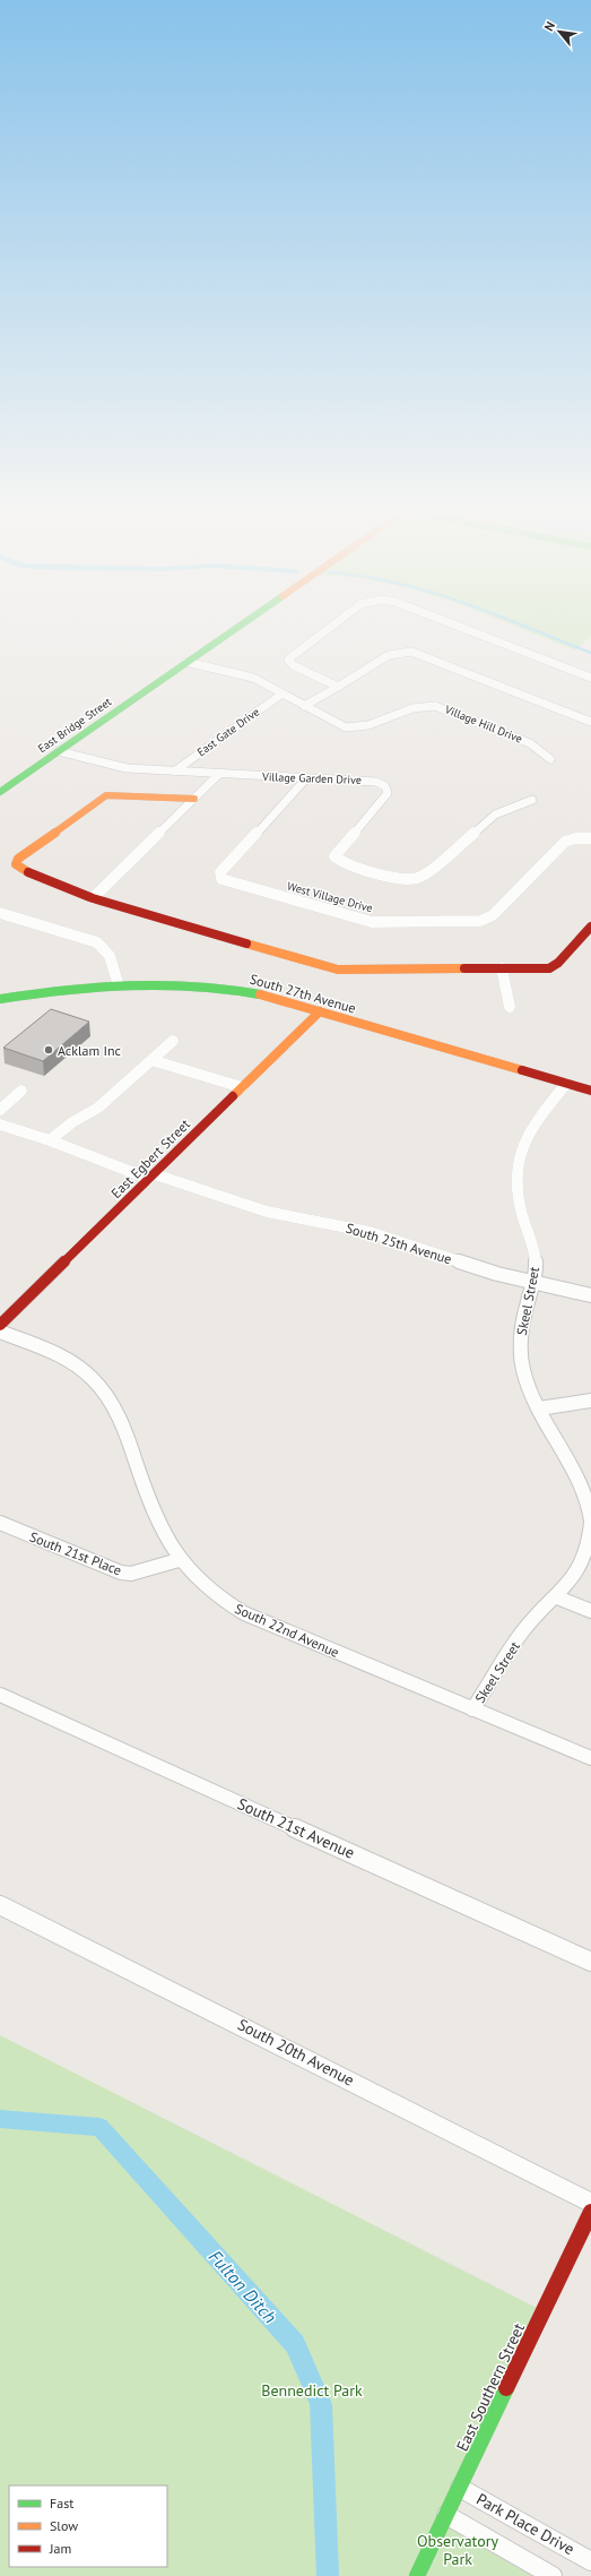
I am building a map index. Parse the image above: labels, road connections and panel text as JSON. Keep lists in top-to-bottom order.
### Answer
{
  "streets": {
    "street": [
      "Village Hill Drive",
      "East Bridge Street",
      "East Gate Drive",
      "Village Garden Drive",
      "West Village Drive",
      "South 27th Avenue",
      "East Egbert Street",
      "South 25th Avenue",
      "Skeel Street",
      "South 21st Place",
      "South 22nd Avenue",
      "South 21st Avenue",
      "South 20th Avenue",
      "East Southern Street",
      "Park Place Drive"
    ]
  },
  "crossings": [
    ["Village Hill Drive", "East Bridge Street"],
    ["Village Hill Drive", "East Gate Drive"],
    ["East Bridge Street", "Village Garden Drive"],
    ["East Gate Drive", "Village Garden Drive"],
    ["Village Garden Drive", "West Village Drive"],
    ["South 27th Avenue", "East Egbert Street"],
    ["South 27th Avenue", "Skeel Street"],
    ["East Egbert Street", "South 25th Avenue"],
    ["South 25th Avenue", "Skeel Street"],
    ["Skeel Street", "South 22nd Avenue"],
    ["South 21st Place", "South 22nd Avenue"],
    ["East Southern Street", "Park Place Drive"]
  ],
  "water": ["Fulton Ditch"],
  "parks": ["Bennedict Park", "Observatory Park"],
  "places": ["Acklam Inc"],
  "legend": ["Fast", "Slow", "Jam"],
  "north": "top left"
}
